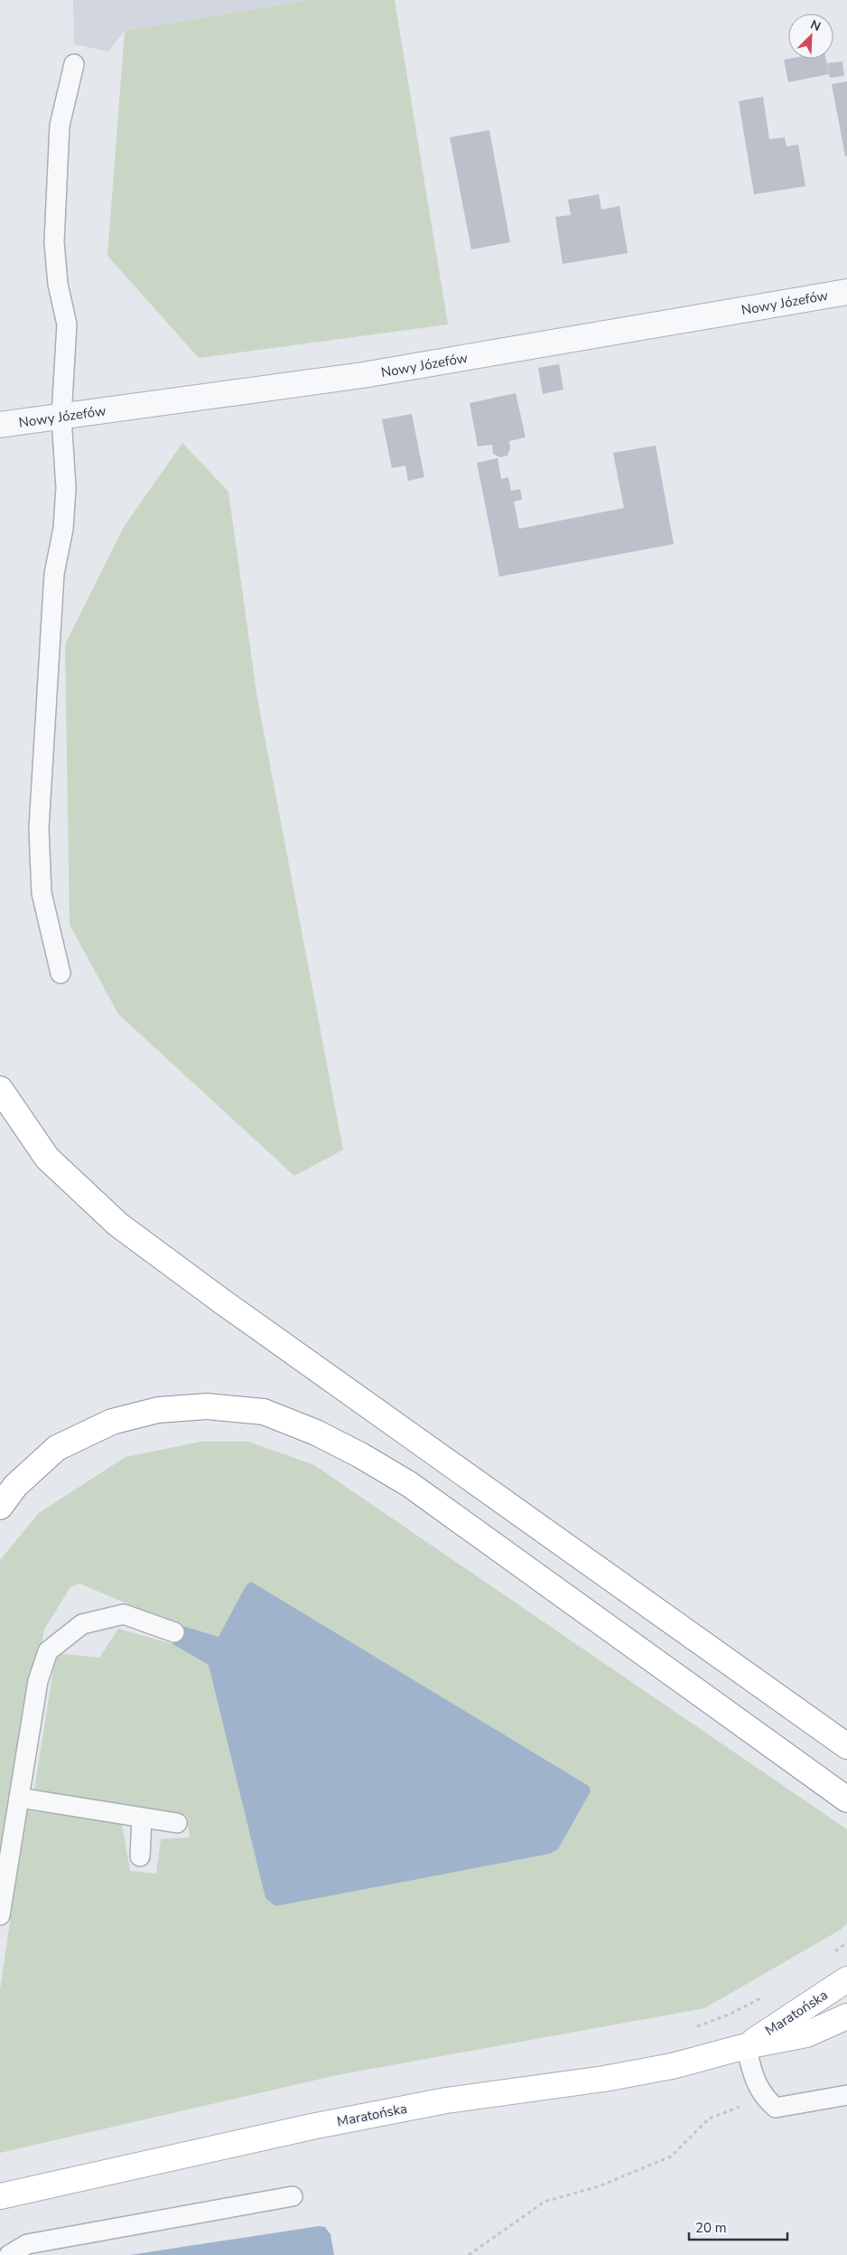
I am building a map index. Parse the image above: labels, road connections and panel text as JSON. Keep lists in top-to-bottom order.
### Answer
{
  "streets": {
    "main road": ["Maratońska"],
    "street": ["Nowy Józefów"]
  },
  "scale_bar": "20 m",
  "north": "top right"
}
